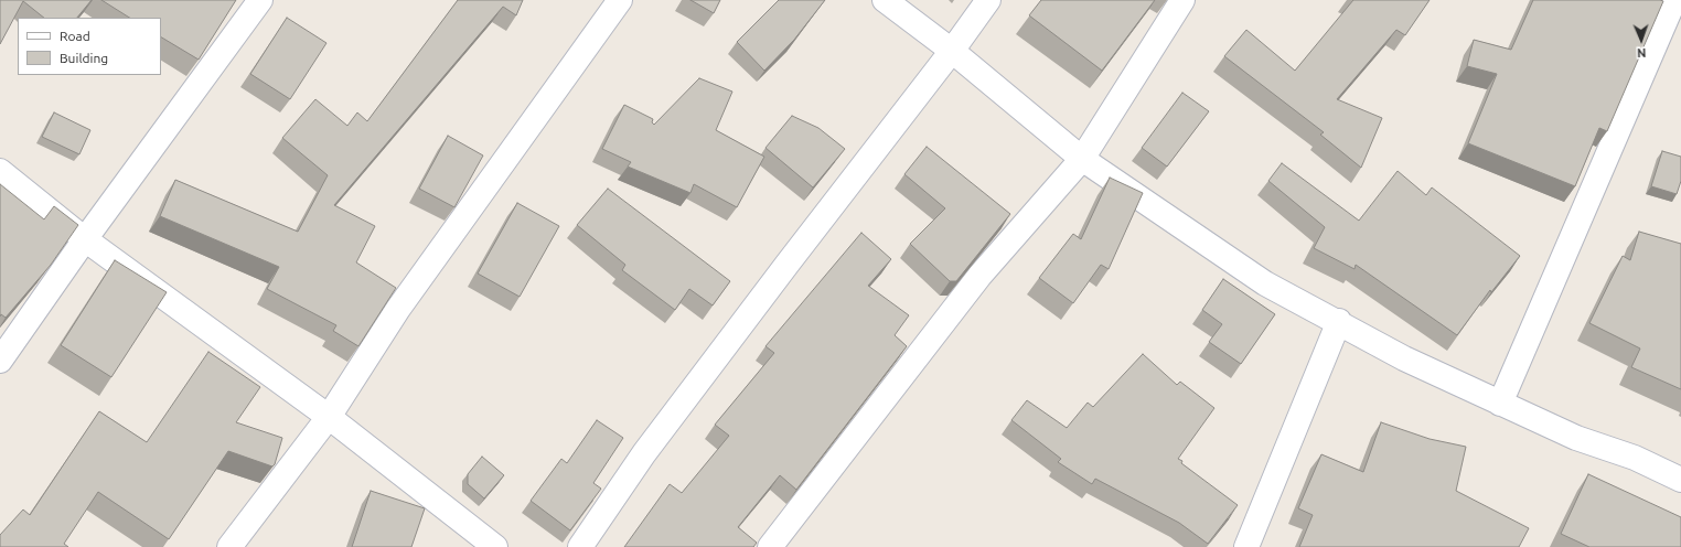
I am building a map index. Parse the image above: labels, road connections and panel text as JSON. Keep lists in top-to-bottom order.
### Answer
{
  "legend": ["Road", "Building"],
  "north": "bottom"
}
